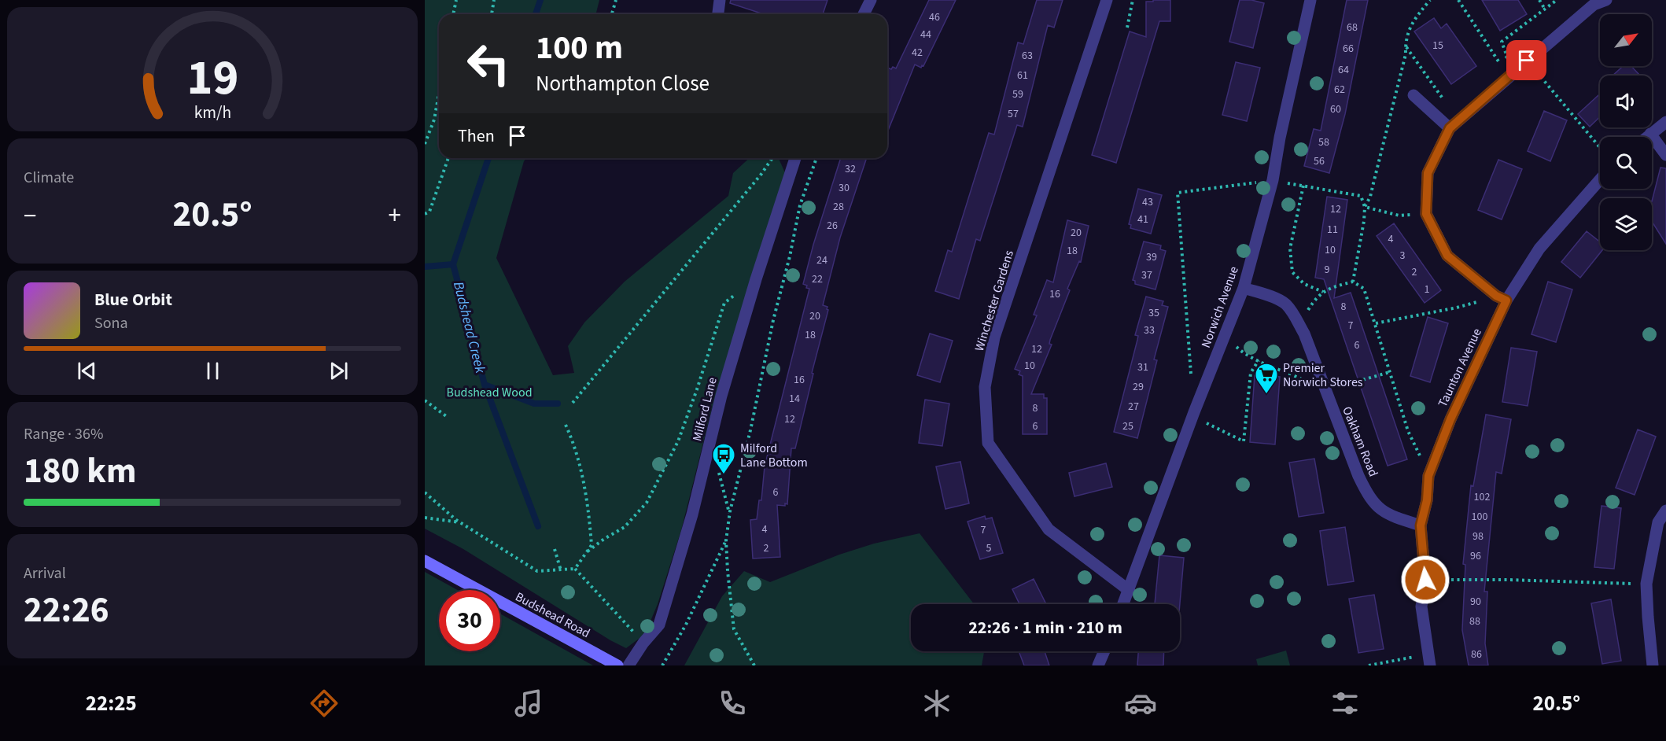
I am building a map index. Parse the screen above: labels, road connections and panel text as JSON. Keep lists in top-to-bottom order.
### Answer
{
  "streets": {
    "street": [
      "Winchester Gardens",
      "Norwich Avenue",
      "Taunton Avenue",
      "Milford Lane",
      "Oakham Road",
      "Budshead Road"
    ]
  },
  "crossings": [
    ["Winchester Gardens", "Norwich Avenue"],
    ["Norwich Avenue", "Oakham Road"],
    ["Taunton Avenue", "Oakham Road"]
  ],
  "water": ["Budshead Creek"],
  "parks": ["Budshead Wood"],
  "places": {
    "supermarket": ["Premier Norwich Stores"],
    "bus stop": ["Milford Lane Bottom"]
  },
  "house_numbers": [
    "46",
    "68",
    "44",
    "15",
    "66",
    "42",
    "63",
    "64",
    "61",
    "62",
    "59",
    "60",
    "57",
    "58",
    "56",
    "32",
    "30",
    "43",
    "28",
    "12",
    "41",
    "26",
    "11",
    "20",
    "4",
    "10",
    "18",
    "3",
    "39",
    "24",
    "9",
    "2",
    "37",
    "22",
    "1",
    "16",
    "8",
    "35",
    "20",
    "7",
    "33",
    "18",
    "6",
    "12",
    "10",
    "31",
    "16",
    "29",
    "14",
    "27",
    "8",
    "12",
    "6",
    "25",
    "6",
    "102",
    "100",
    "4",
    "7",
    "98",
    "2",
    "5",
    "96",
    "90",
    "88",
    "86"
  ],
  "north": "top right",
  "page": {
    "turn": ["100 m", "Northampton Close"],
    "then": "Then",
    "tile": [
      "Climate",
      ["Range · 36%", "180 km"],
      ["Arrival", "22:26"]
    ],
    "heat": ["−", "20.5°", "+"],
    "song": ["Blue Orbit", "Sona"],
    "limit": "30",
    "trip": "22:26 · 1 min · 210 m",
    "tabs": ["22:25", "20.5°"],
    "gauge": ["19", "km/h"]
  }
}
